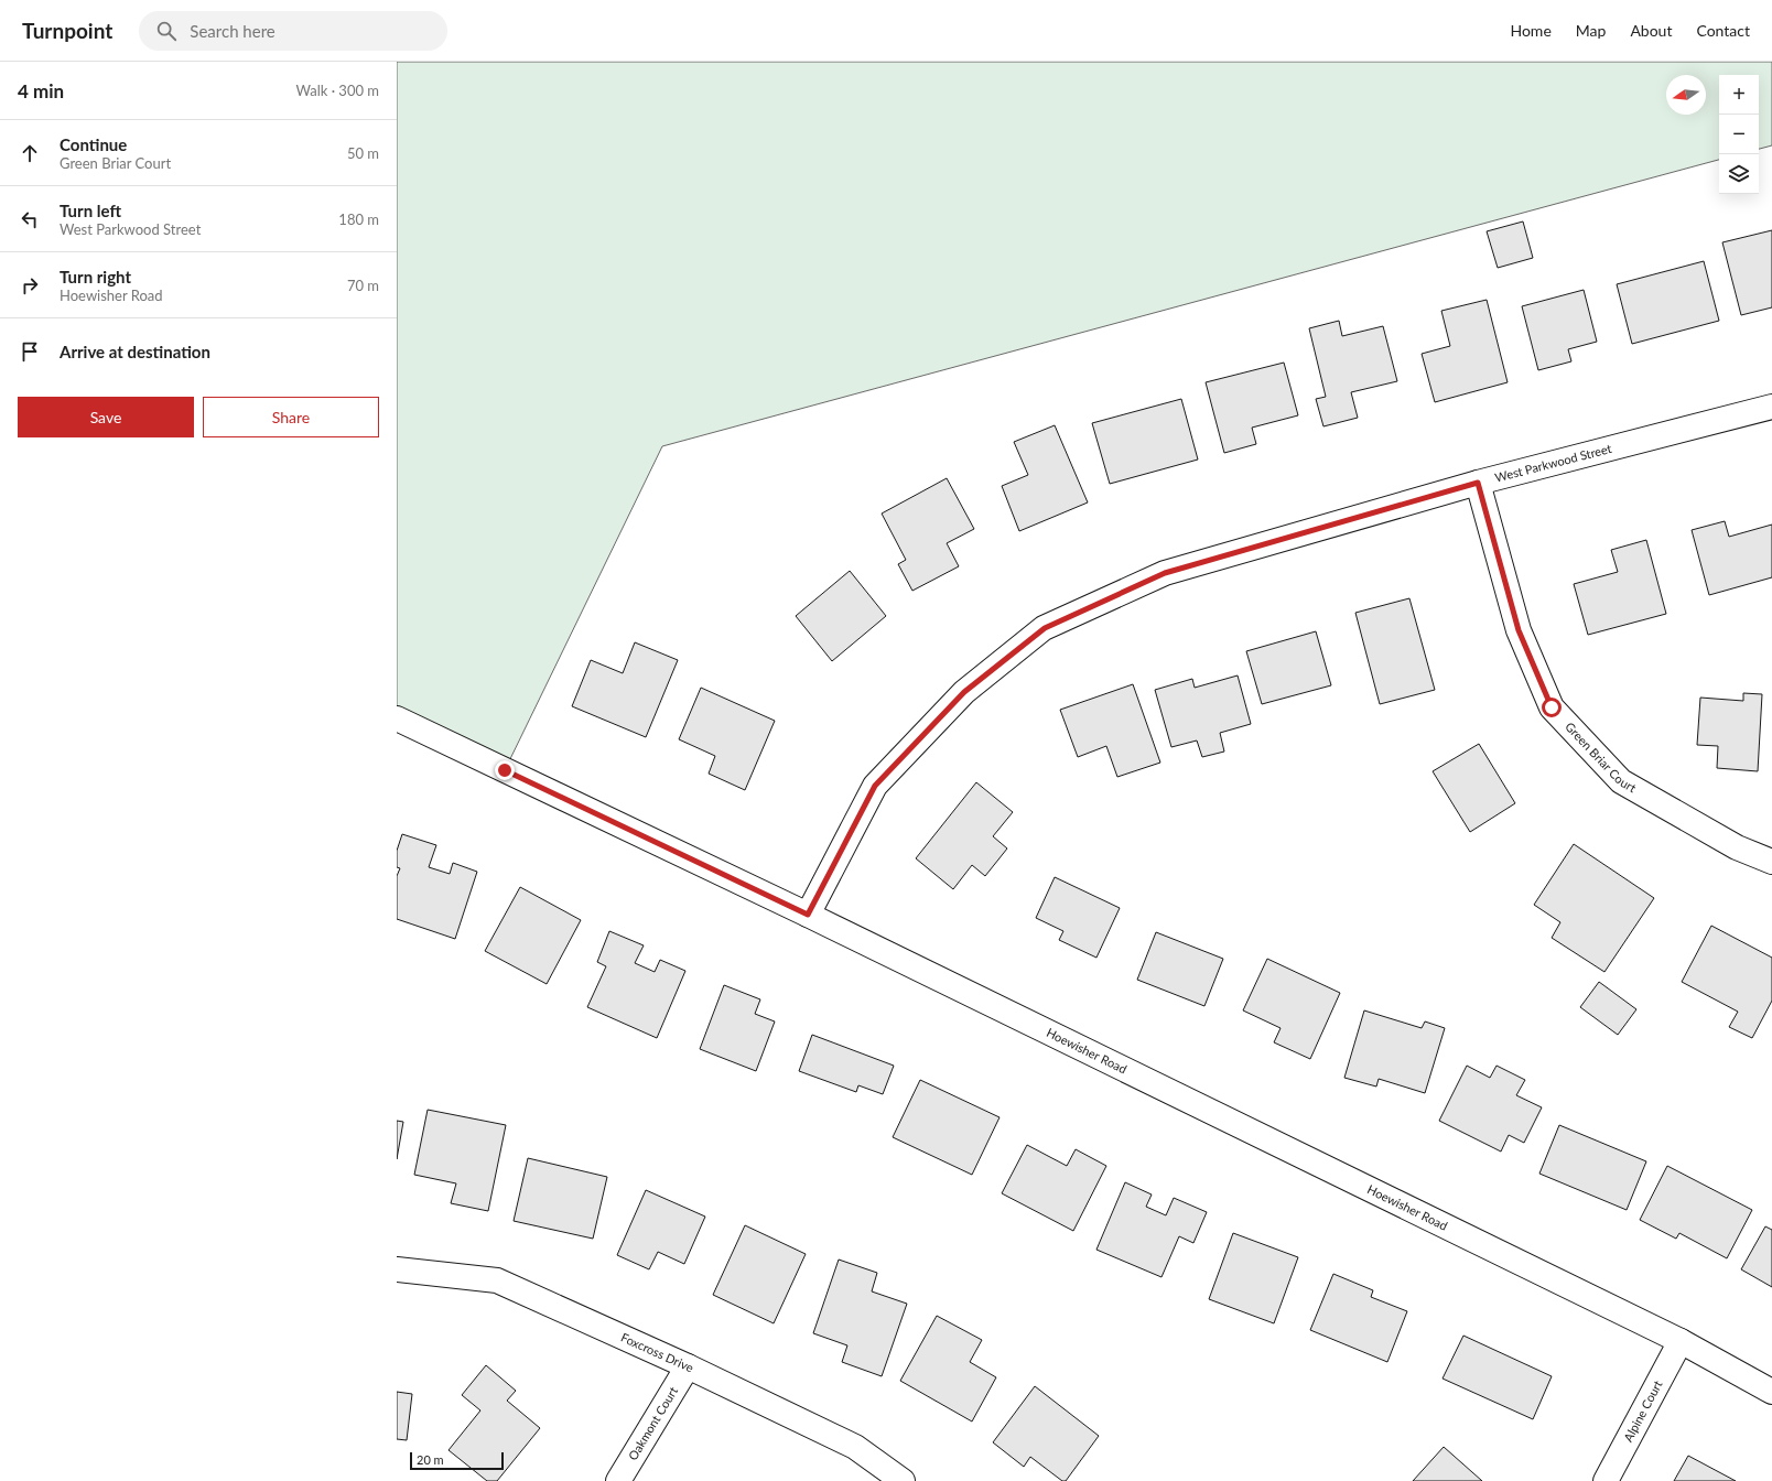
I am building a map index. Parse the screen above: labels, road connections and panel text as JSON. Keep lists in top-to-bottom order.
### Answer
{
  "streets": {
    "street": [
      "West Parkwood Street",
      "Green Briar Court",
      "Hoewisher Road",
      "Foxcross Drive",
      "Alpine Court",
      "Oakmont Court"
    ]
  },
  "crossings": [
    ["West Parkwood Street", "Green Briar Court"],
    ["West Parkwood Street", "Hoewisher Road"],
    ["Hoewisher Road", "Alpine Court"],
    ["Foxcross Drive", "Oakmont Court"]
  ],
  "scale_bar": "20 m",
  "north": "left",
  "page": {
    "header": "Turnpoint",
    "search": "Search here",
    "nav": [
      "Home",
      "Map",
      "About",
      "Contact"
    ],
    "heading": ["4 min", "Walk · 300 m"],
    "map_buttons": ["+", "−"],
    "list": [
      ["Continue", "Green Briar Court", "50 m"],
      ["Turn left", "West Parkwood Street", "180 m"],
      ["Turn right", "Hoewisher Road", "70 m"],
      "Arrive at destination"
    ],
    "buttons": ["Save", "Share"],
    "scale": "20 m"
  }
}
